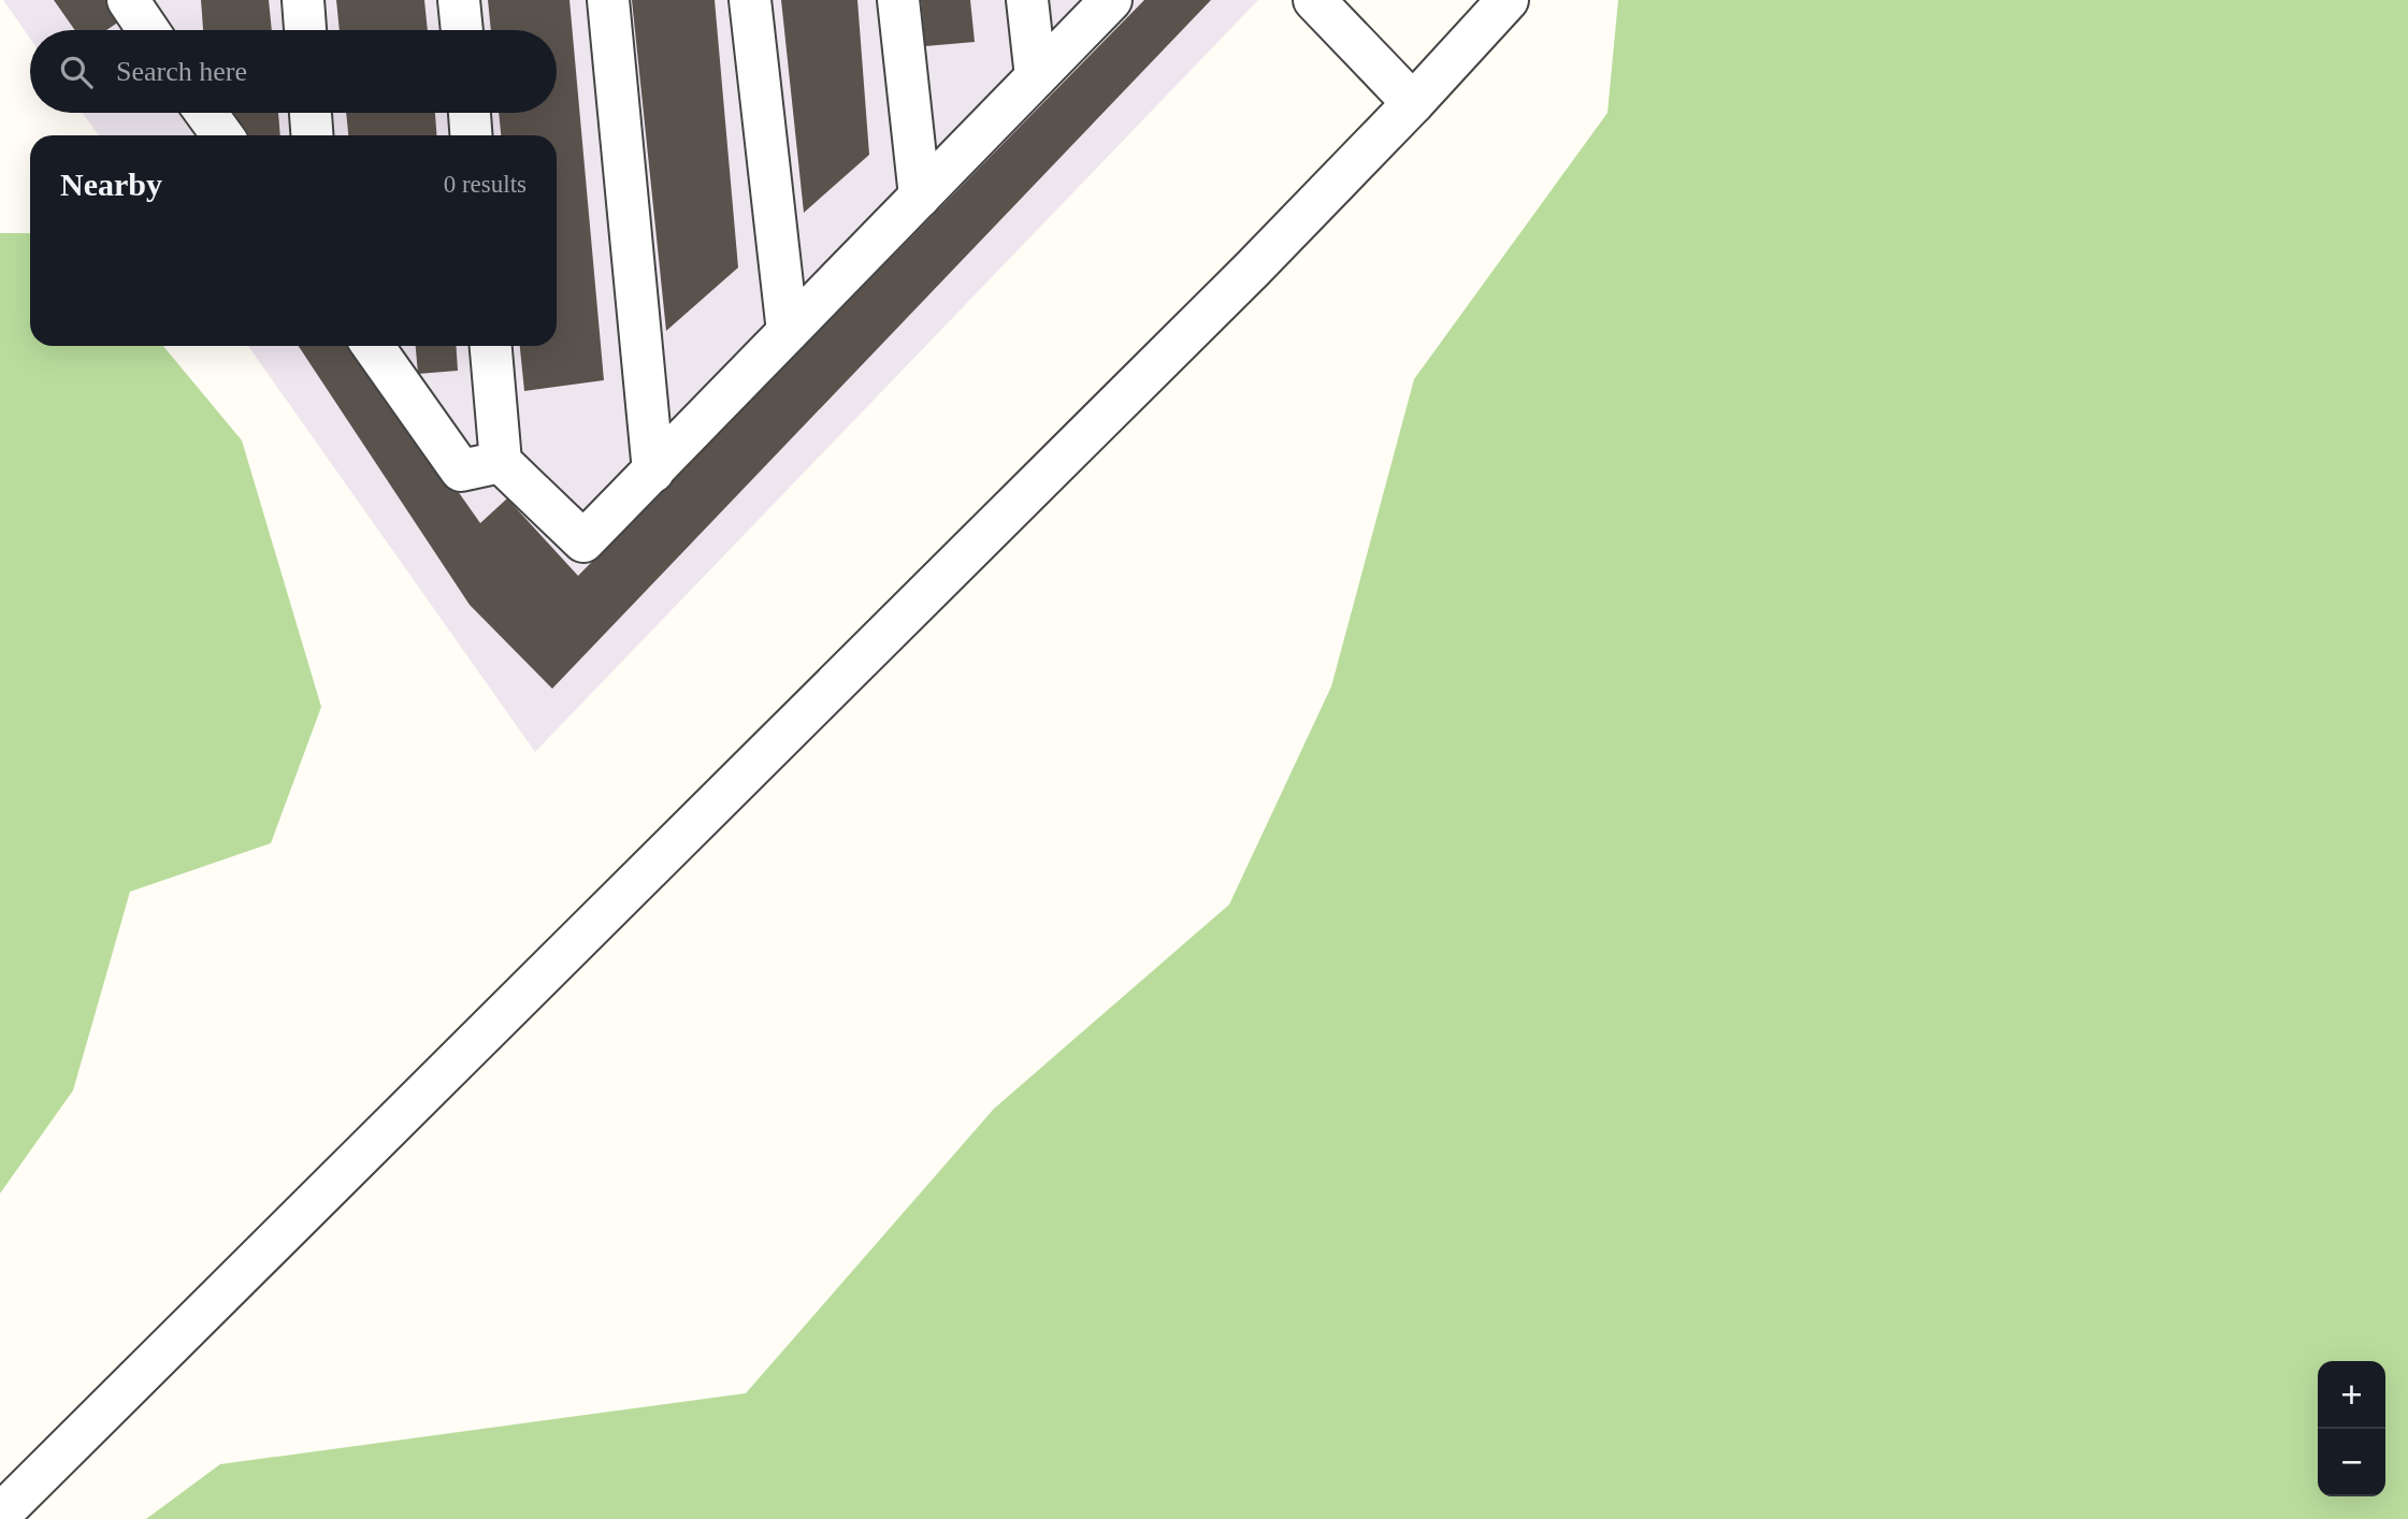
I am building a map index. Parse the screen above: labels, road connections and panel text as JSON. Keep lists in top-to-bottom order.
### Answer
{
  "page": {
    "search": "Search here",
    "heading": ["Nearby", "0 results"],
    "map_buttons": ["+", "−"]
  }
}
